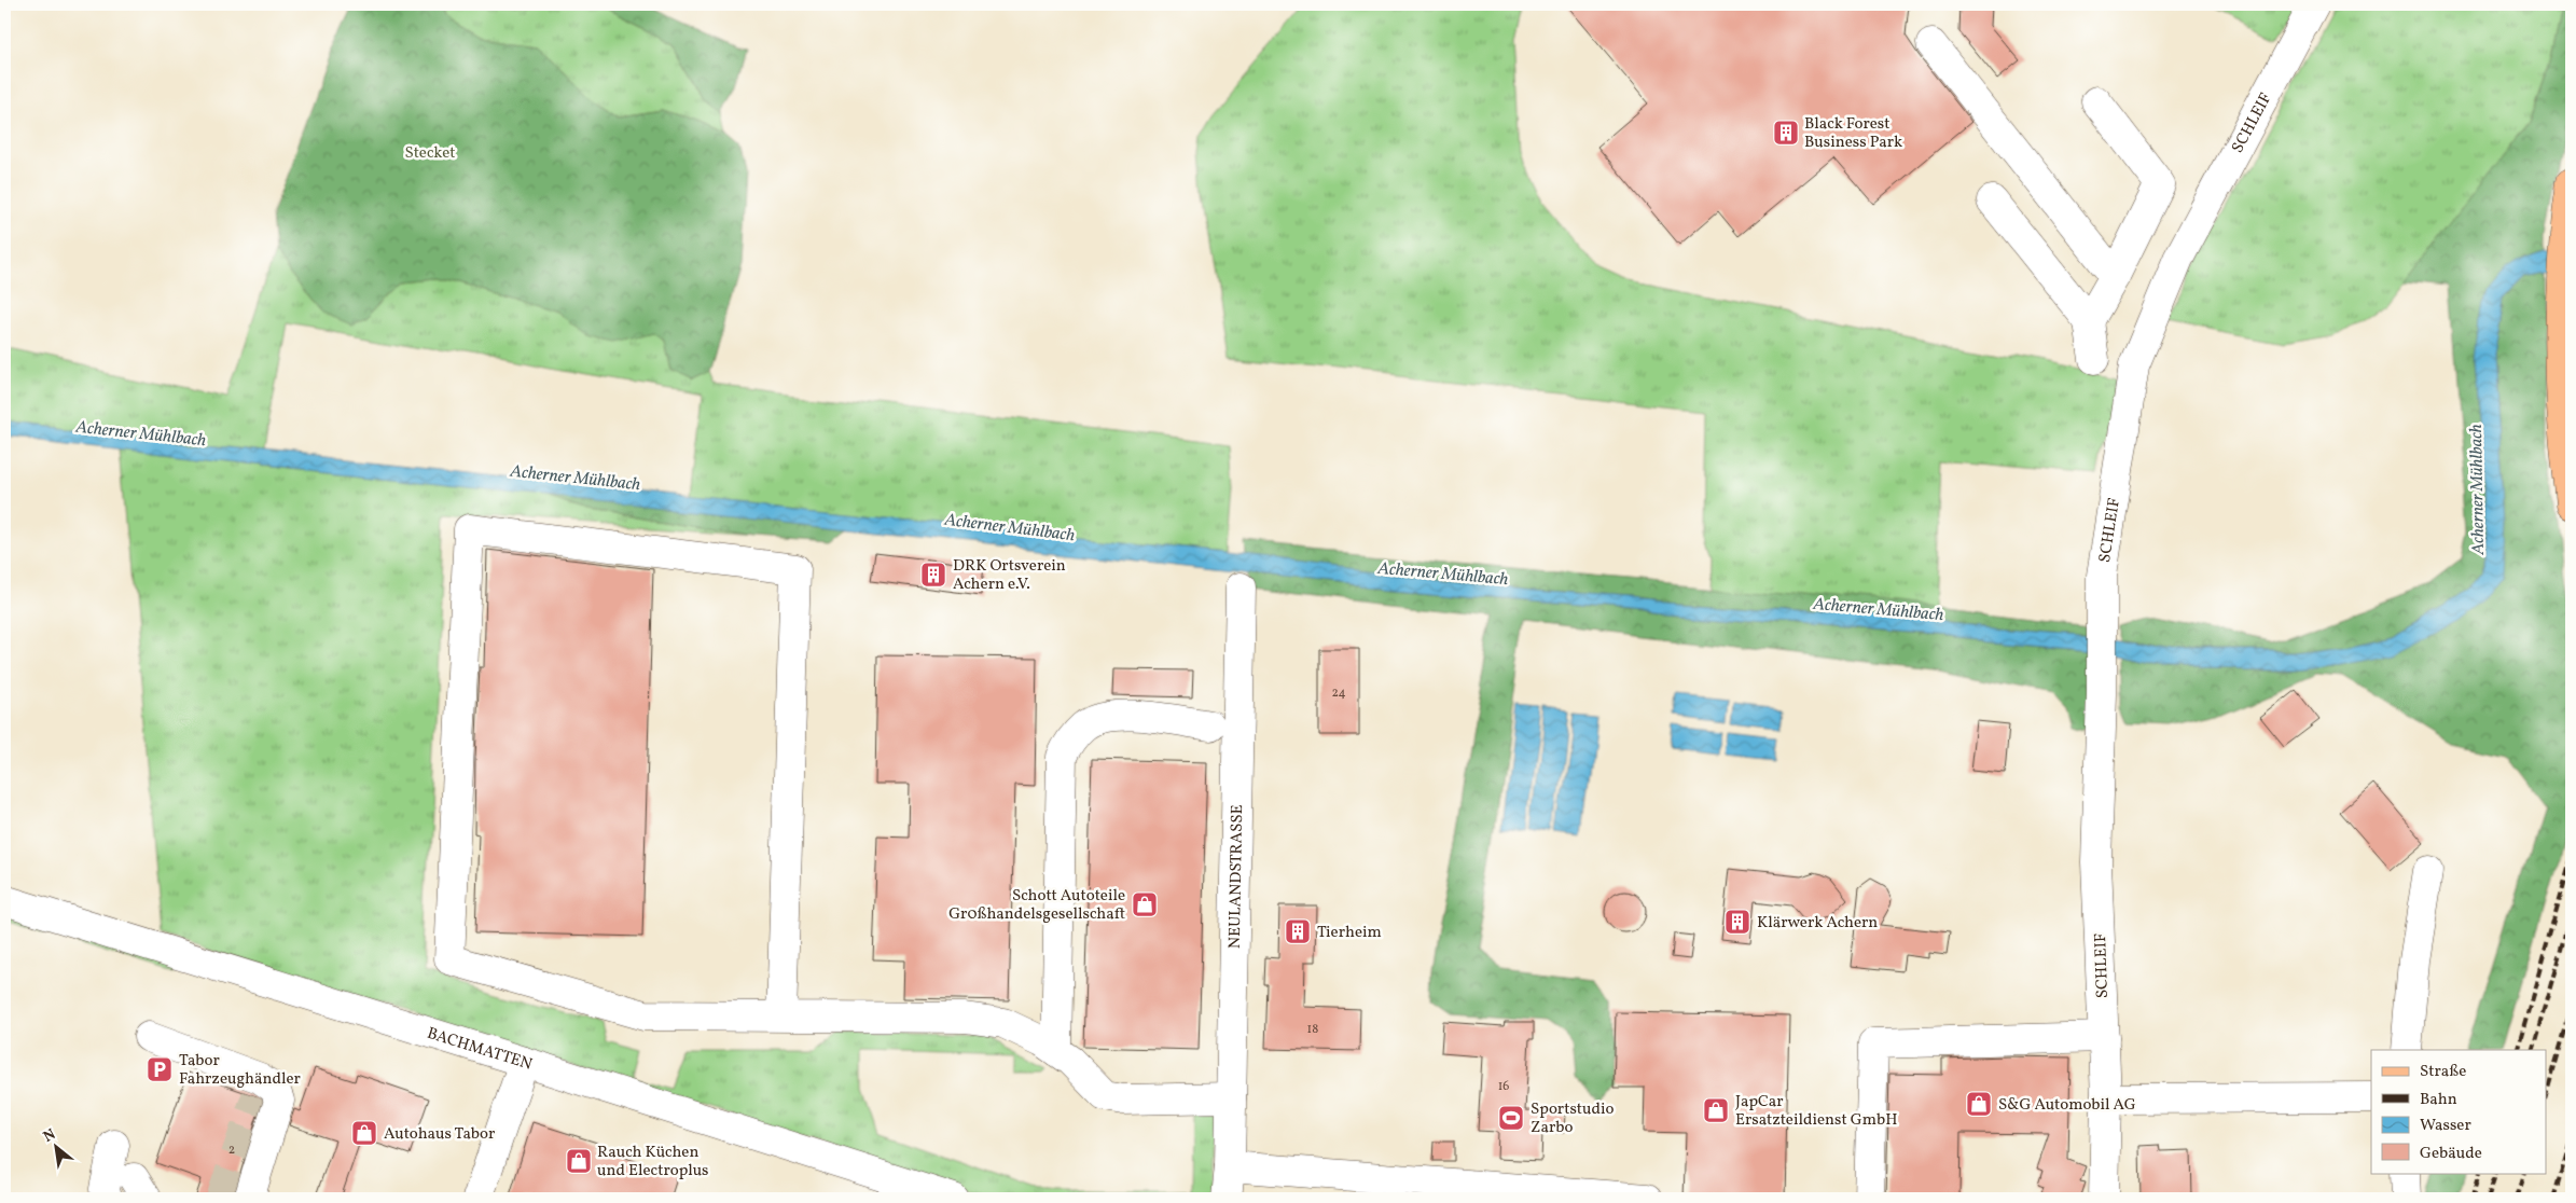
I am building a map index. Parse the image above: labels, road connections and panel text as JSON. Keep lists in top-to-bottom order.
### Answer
{
  "streets": {
    "street": ["SCHLEIF", "NEULANDSTRASSE", "BACHMATTEN"]
  },
  "water": ["Acherner Mühlbach"],
  "parks": ["Stecket"],
  "places": {
    "building": [
      "Black Forest Business Park",
      "DRK Ortsverein Achern e.V.",
      "Klärwerk Achern",
      "Tierheim"
    ],
    "shop": [
      "Schott Autoteile Gr0ßhandelsgesellschaft",
      "S&G Automobil AG",
      "JapCar Ersatzteildienst GmbH",
      "Autohaus Tabor",
      "Rauch Küchen und Electroplus"
    ],
    "parking": ["Tabor Fahrzeughändler"],
    "sports": ["Sportstudio Zarbo"]
  },
  "house_numbers": [
    "24",
    "18",
    "16",
    "2"
  ],
  "legend": [
    "Straße",
    "Bahn",
    "Wasser",
    "Gebäude"
  ],
  "north": "top left"
}
